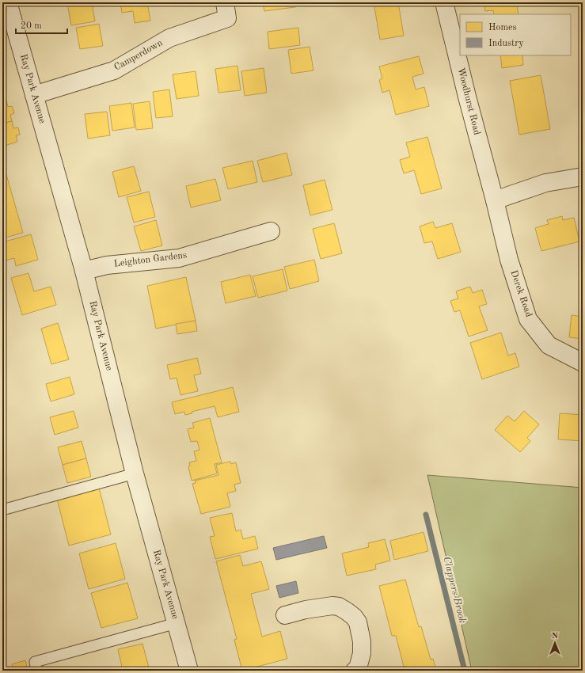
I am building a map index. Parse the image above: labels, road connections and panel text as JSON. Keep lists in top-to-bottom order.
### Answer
{
  "streets": {
    "street": [
      "Camperdown",
      "Ray Park Avenue",
      "Woodhurst Road",
      "Leighton Gardens",
      "Derek Road"
    ]
  },
  "crossings": [
    ["Camperdown", "Ray Park Avenue"],
    ["Ray Park Avenue", "Leighton Gardens"],
    ["Woodhurst Road", "Derek Road"]
  ],
  "water": ["Clappers Brook"],
  "legend": ["Homes", "Industry"],
  "scale_bar": "20 m",
  "north": "top"
}
